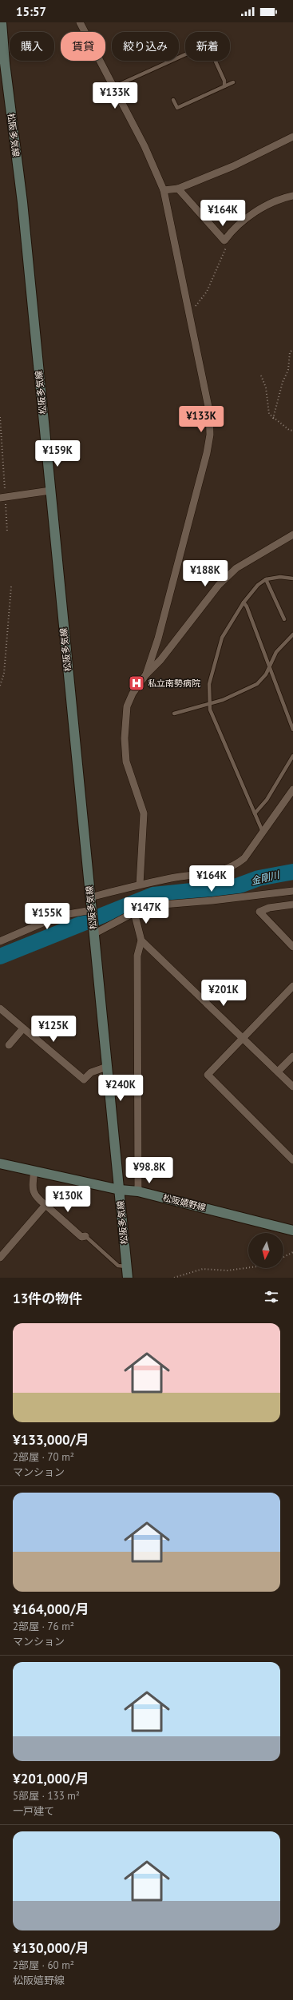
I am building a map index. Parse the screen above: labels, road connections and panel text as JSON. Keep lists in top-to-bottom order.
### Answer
{
  "streets": {
    "main road": ["松阪多気線", "松阪嬉野線"]
  },
  "crossings": [
    ["松阪多気線", "松阪嬉野線"]
  ],
  "water": ["金剛川"],
  "places": {
    "hospital": ["私立南勢病院"]
  },
  "north": "bottom",
  "page": {
    "status": "15:57",
    "chip": [
      "購入",
      "賃貸",
      "絞り込み",
      "新着"
    ],
    "price": [
      "¥133K",
      "¥164K",
      "¥133K",
      "¥159K",
      "¥188K",
      "¥164K",
      "¥147K",
      "¥155K",
      "¥201K",
      "¥125K",
      "¥240K",
      "¥98.8K",
      "¥130K"
    ],
    "heading": "13件の物件",
    "list": [
      {
        "name": "¥133,000/月",
        "note": "2部屋 · 70 m² · マンション"
      },
      {
        "name": "¥164,000/月",
        "note": "2部屋 · 76 m² · マンション"
      },
      {
        "name": "¥201,000/月",
        "note": "5部屋 · 133 m² · 一戸建て"
      },
      {
        "name": "¥130,000/月",
        "note": "2部屋 · 60 m² · 松阪嬉野線"
      }
    ]
  }
}
